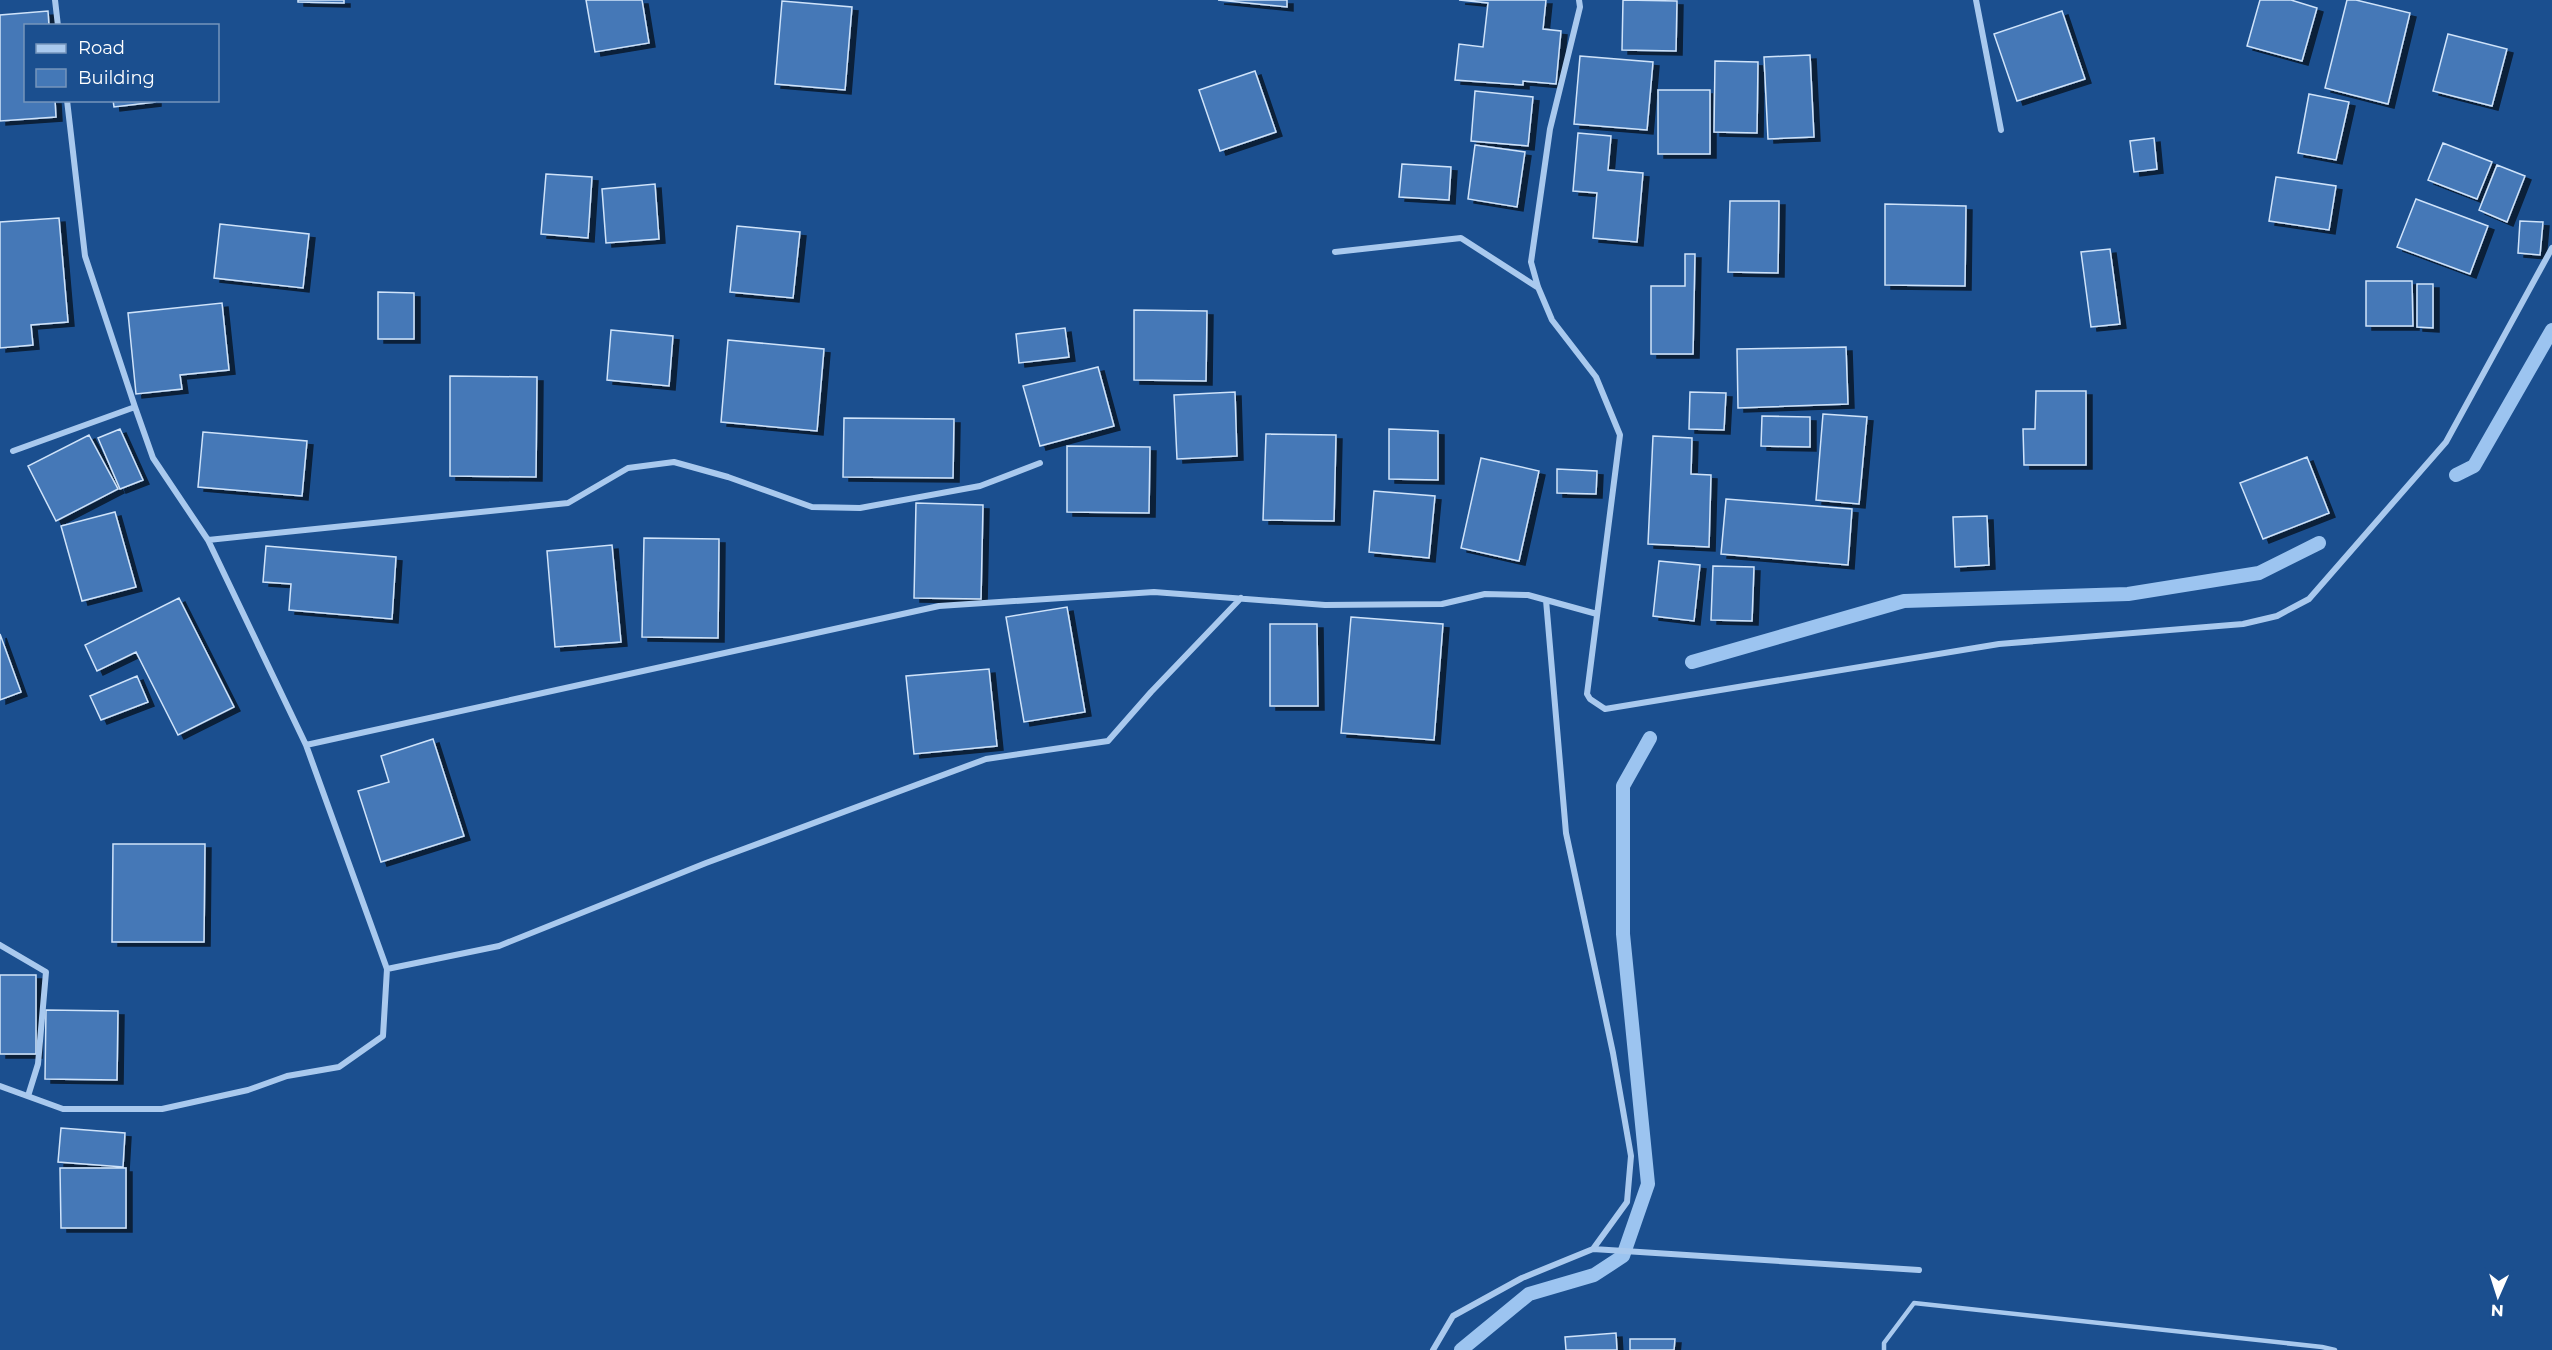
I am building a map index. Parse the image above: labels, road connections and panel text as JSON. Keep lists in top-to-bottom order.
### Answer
{
  "legend": ["Road", "Building"],
  "north": "bottom"
}
